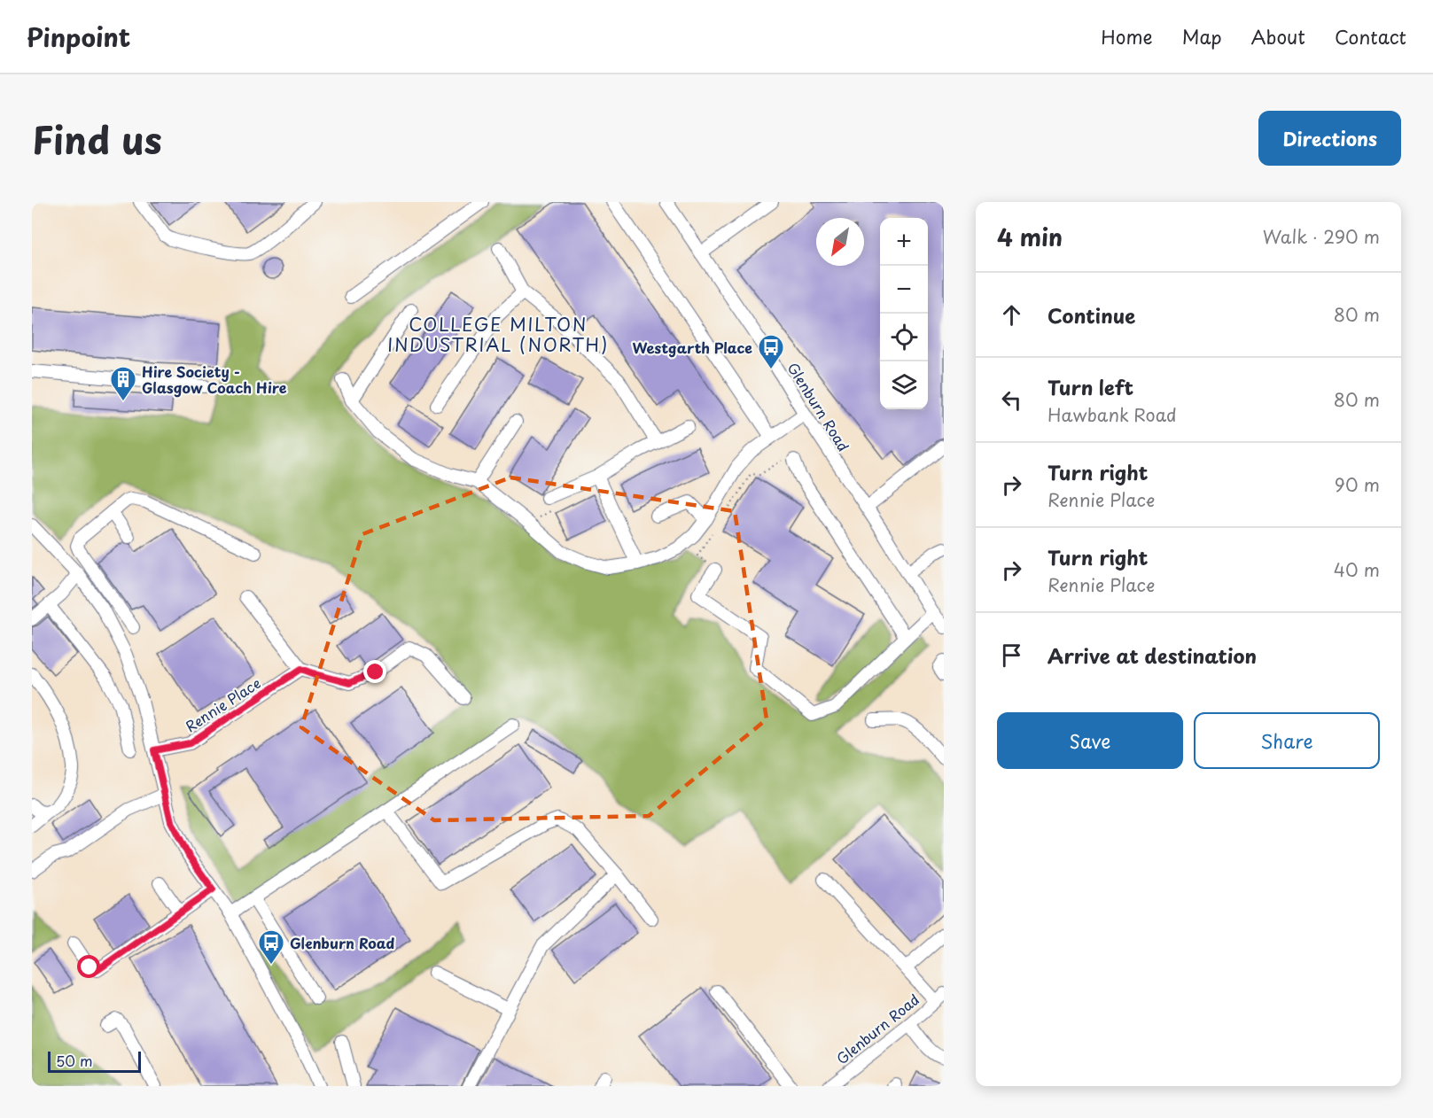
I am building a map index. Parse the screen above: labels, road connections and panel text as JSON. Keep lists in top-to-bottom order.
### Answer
{
  "streets": {
    "street": ["Glenburn Road", "Rennie Place"]
  },
  "districts": ["COLLEGE MILTON INDUSTRIAL (NORTH)"],
  "places": {
    "bus stop": ["Westgarth Place", "Glenburn Road"],
    "building": ["Hire Society - Glasgow Coach Hire"]
  },
  "scale_bar": "50 m",
  "north": "bottom left",
  "page": {
    "header": "Pinpoint",
    "nav": [
      "Home",
      "Map",
      "About",
      "Contact"
    ],
    "title": "Find us",
    "buttons": [
      "Directions",
      ["Save", "Share"]
    ],
    "heading": ["4 min", "Walk · 290 m"],
    "map_buttons": ["+", "−"],
    "list": [
      ["Continue", "80 m"],
      ["Turn left", "Hawbank Road", "80 m"],
      ["Turn right", "Rennie Place", "90 m"],
      ["Turn right", "Rennie Place", "40 m"],
      "Arrive at destination"
    ],
    "scale": "50 m"
  }
}
